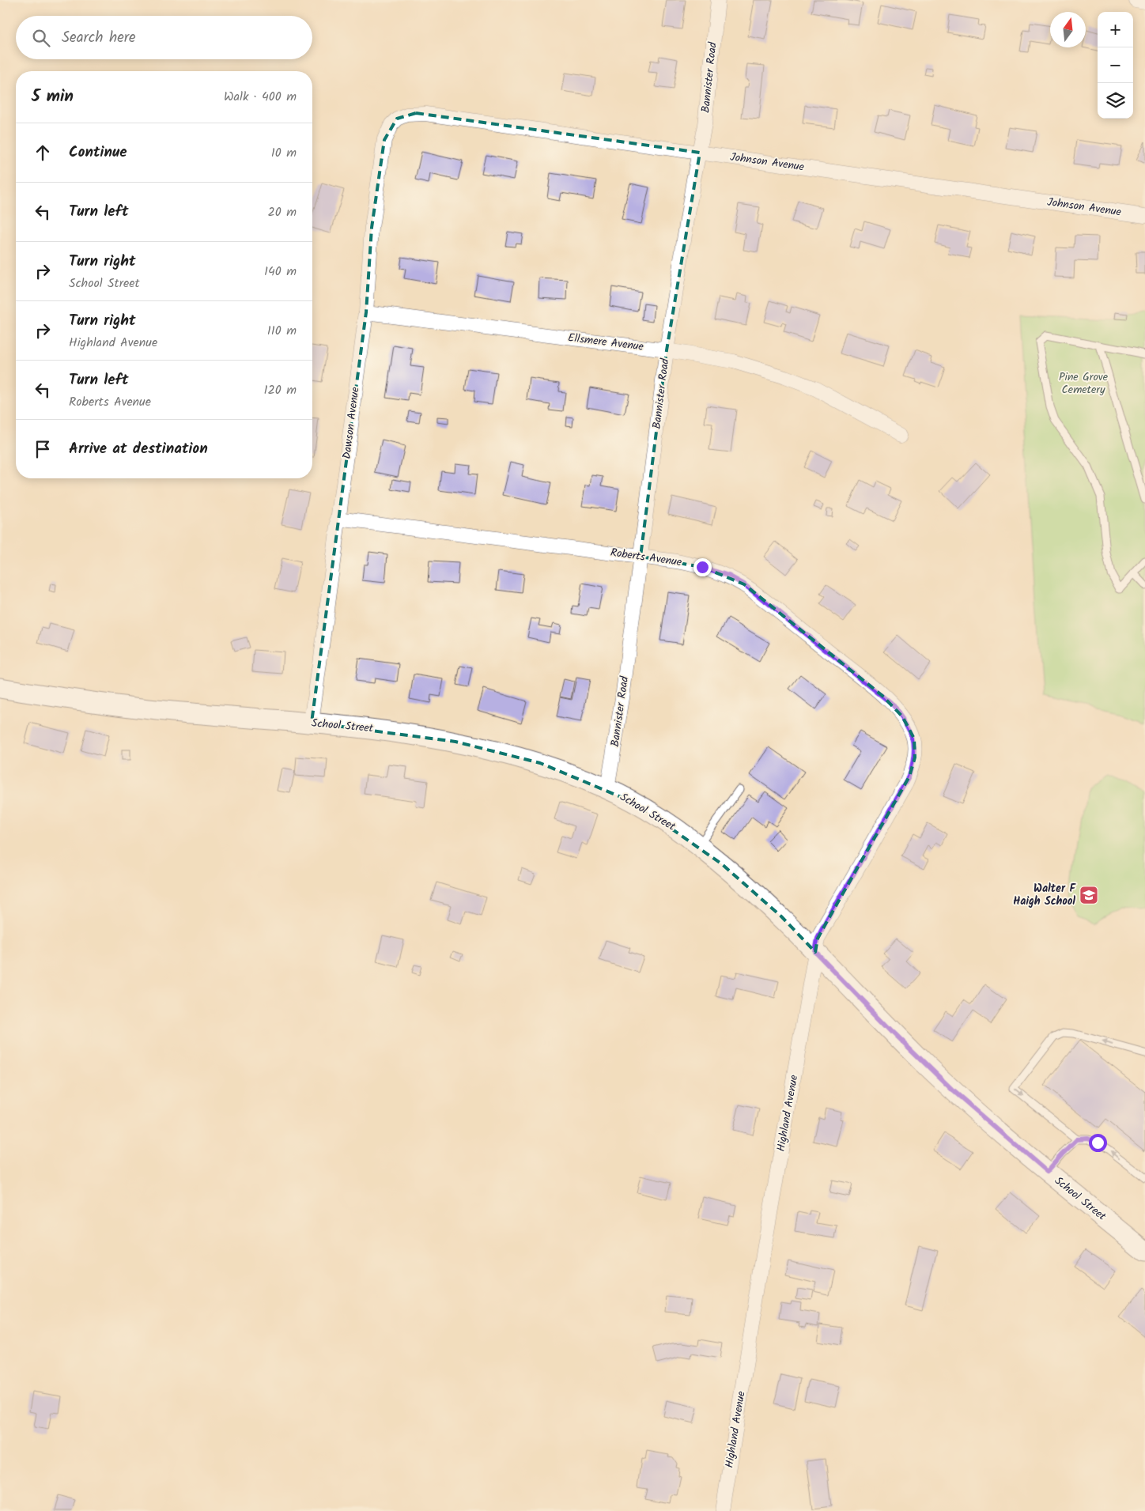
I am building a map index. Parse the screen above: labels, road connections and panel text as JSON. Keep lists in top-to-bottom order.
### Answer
{
  "streets": {
    "street": [
      "Bannister Road",
      "Johnson Avenue",
      "Ellsmere Avenue",
      "Dawson Avenue",
      "Roberts Avenue",
      "School Street",
      "Highland Avenue"
    ]
  },
  "crossings": [
    ["Bannister Road", "Johnson Avenue"],
    ["Bannister Road", "Ellsmere Avenue"],
    ["Bannister Road", "Roberts Avenue"],
    ["Bannister Road", "School Street"],
    ["Johnson Avenue", "Dawson Avenue"],
    ["Ellsmere Avenue", "Dawson Avenue"],
    ["Dawson Avenue", "Roberts Avenue"],
    ["Dawson Avenue", "School Street"],
    ["Roberts Avenue", "Highland Avenue"],
    ["School Street", "Highland Avenue"]
  ],
  "parks": ["Pine Grove Cemetery"],
  "places": {
    "school or university": ["Walter F Haigh School"]
  },
  "north": "top",
  "page": {
    "map_buttons": ["+", "−"],
    "search": "Search here",
    "heading": ["5 min", "Walk · 400 m"],
    "list": [
      ["Continue", "10 m"],
      ["Turn left", "20 m"],
      ["Turn right", "School Street", "140 m"],
      ["Turn right", "Highland Avenue", "110 m"],
      ["Turn left", "Roberts Avenue", "120 m"],
      "Arrive at destination"
    ]
  }
}
